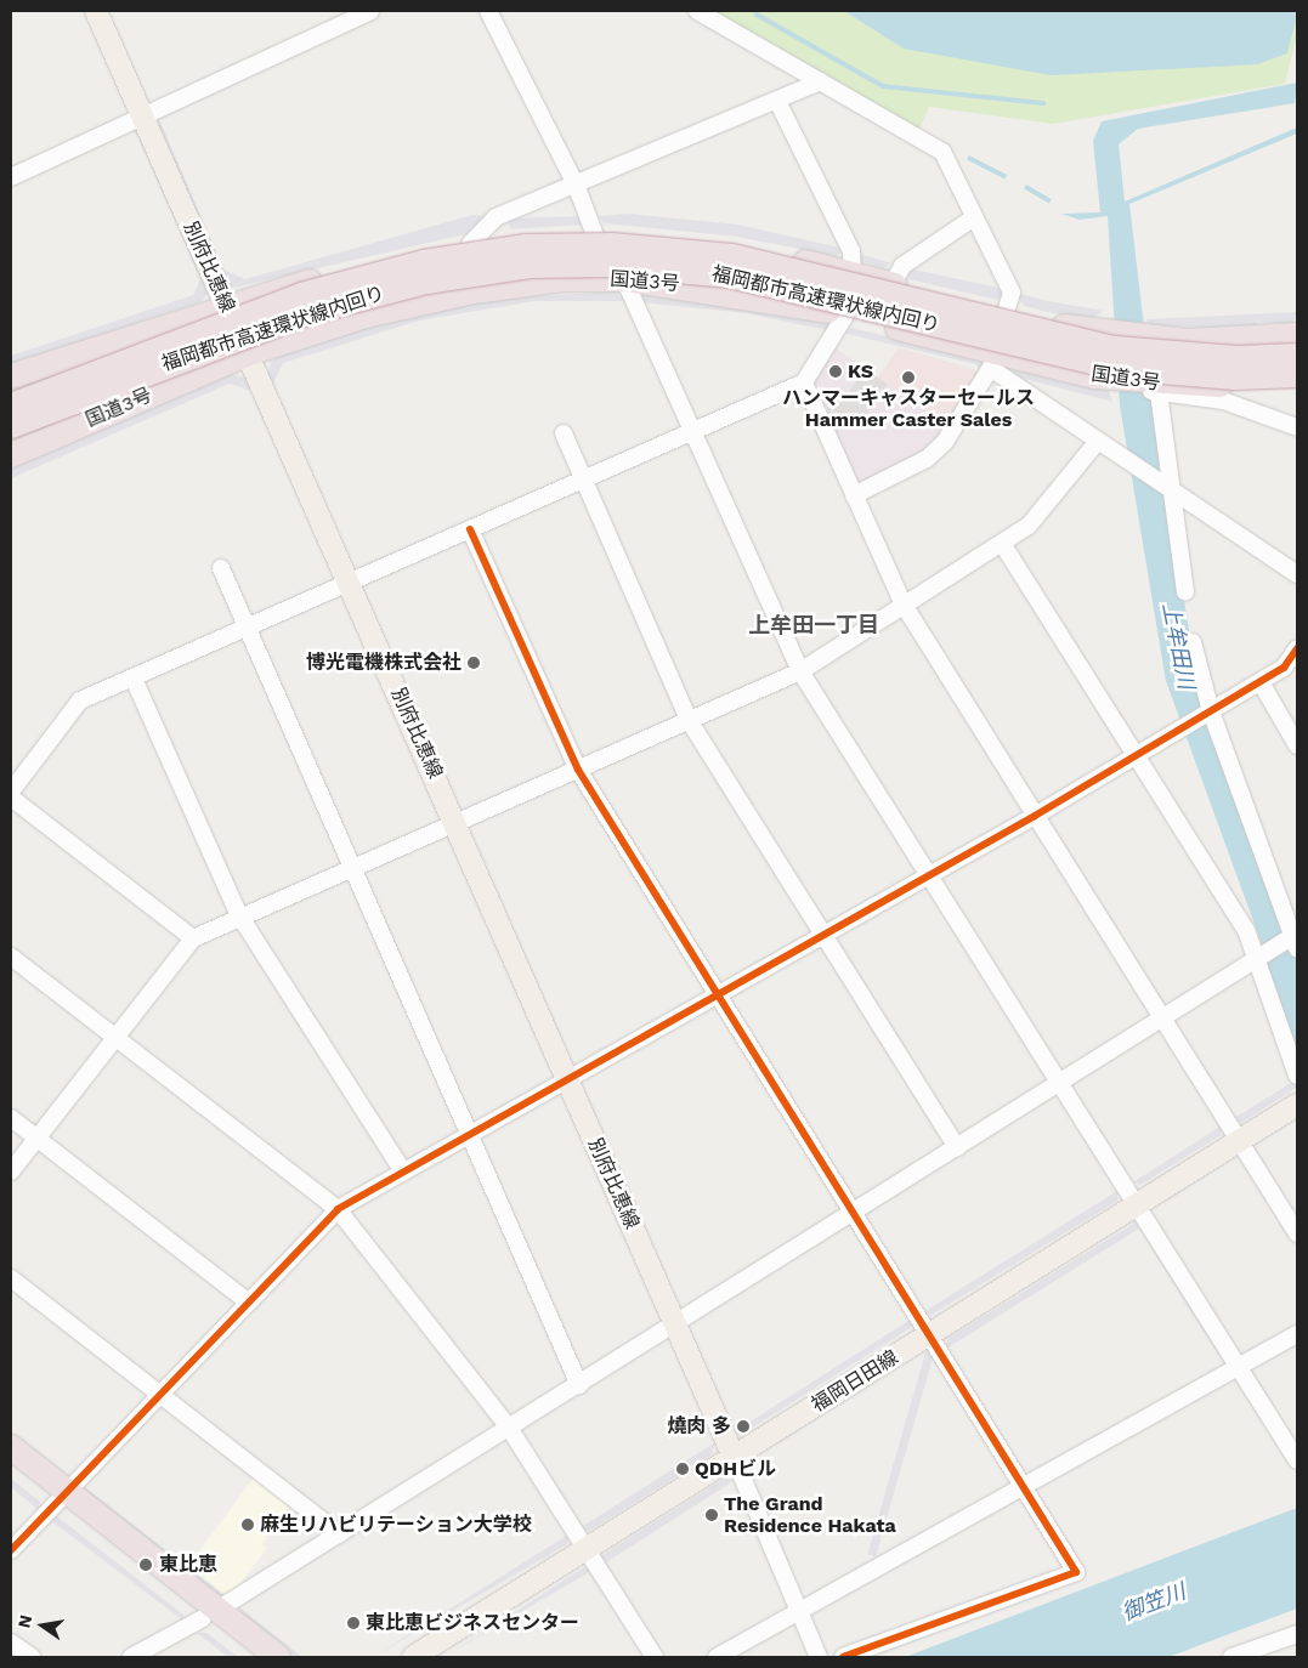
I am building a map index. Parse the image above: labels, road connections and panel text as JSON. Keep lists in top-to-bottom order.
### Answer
{
  "streets": {
    "highway": ["国道3号", "福岡都市高速環状線内回り"],
    "main road": ["別府比恵線", "福岡日田線"]
  },
  "crossings": [
    ["別府比恵線", "国道3号"],
    ["別府比恵線", "福岡日田線"]
  ],
  "districts": ["上牟田一丁目"],
  "water": ["上牟田川", "御笠川"],
  "places": [
    "KS",
    "ハンマーキャスターセールス Hammer Caster Sales",
    "博光電機株式会社",
    "燒肉 多",
    "QDHビル",
    "The Grand Residence Hakata",
    "麻生リハビリテーション大学校",
    "東比恵",
    "東比恵ビジネスセンター"
  ],
  "north": "left"
}
